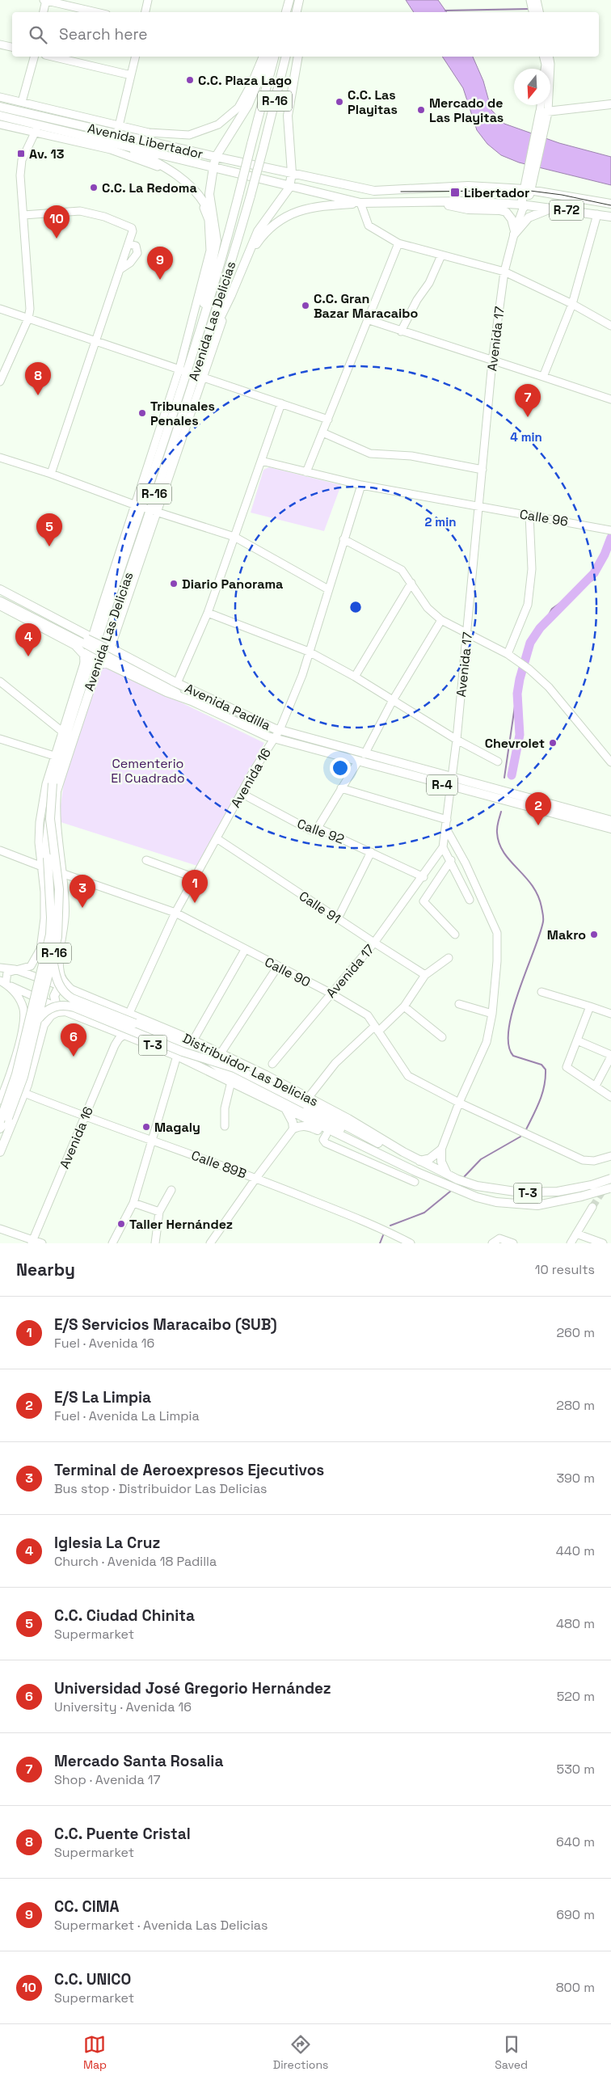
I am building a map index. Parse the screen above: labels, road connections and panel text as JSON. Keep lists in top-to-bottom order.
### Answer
{
  "streets": {
    "main road": [
      "R-16",
      "Avenida Libertador",
      "R-72",
      "Avenida Las Delicias",
      "Avenida 17",
      "Avenida Padilla",
      "R-4",
      "T-3",
      "Distribuidor Las Delicias"
    ],
    "street": [
      "Calle 96",
      "Avenida 16",
      "Calle 92",
      "Calle 91",
      "Calle 90",
      "Calle 89B"
    ]
  },
  "crossings": [
    ["R-16", "Avenida Las Delicias"],
    ["R-16", "Calle 90"],
    ["R-16", "Distribuidor Las Delicias"],
    ["Avenida Libertador", "R-72"],
    ["Avenida Libertador", "Avenida Las Delicias"],
    ["R-72", "Avenida 17"],
    ["Avenida Las Delicias", "Avenida Padilla"],
    ["Avenida 17", "Calle 96"],
    ["Avenida 17", "R-4"],
    ["Avenida 17", "Calle 92"],
    ["Avenida 17", "Calle 91"],
    ["Avenida 17", "Calle 90"],
    ["Calle 96", "Avenida 16"],
    ["Avenida Padilla", "Avenida 16"],
    ["Avenida Padilla", "R-4"],
    ["Avenida 16", "R-4"],
    ["Avenida 16", "Calle 92"],
    ["Avenida 16", "Calle 91"],
    ["Avenida 16", "Calle 90"],
    ["Avenida 16", "Distribuidor Las Delicias"],
    ["Avenida 16", "Calle 89B"],
    ["T-3", "Distribuidor Las Delicias"]
  ],
  "parks": ["Cementerio El Cuadrado"],
  "places": {
    "other": [
      "C.C. Plaza Lago",
      "C.C. Las Playitas",
      "Mercado de Las Playitas",
      "C.C. La Redoma",
      "C.C. Gran Bazar Maracaibo",
      "Tribunales Penales",
      "Diario Panorama",
      "Chevrolet",
      "Makro",
      "Magaly",
      "Taller Hernández"
    ],
    "transit": ["Av. 13", "Libertador"]
  },
  "north": "bottom",
  "page": {
    "search": "Search here",
    "pins": [
      "10",
      "9",
      "8",
      "7",
      "5",
      "4",
      "2",
      "1",
      "3",
      "6"
    ],
    "heading": ["Nearby", "10 results"],
    "list": [
      {
        "mark": "1",
        "name": "E/S Servicios Maracaibo (SUB)",
        "note": "Fuel · Avenida 16",
        "value": "260 m"
      },
      {
        "mark": "2",
        "name": "E/S La Limpia",
        "note": "Fuel · Avenida La Limpia",
        "value": "280 m"
      },
      {
        "mark": "3",
        "name": "Terminal de Aeroexpresos Ejecutivos",
        "note": "Bus stop · Distribuidor Las Delicias",
        "value": "390 m"
      },
      {
        "mark": "4",
        "name": "Iglesia La Cruz",
        "note": "Church · Avenida 18 Padilla",
        "value": "440 m"
      },
      {
        "mark": "5",
        "name": "C.C. Ciudad Chinita",
        "note": "Supermarket",
        "value": "480 m"
      },
      {
        "mark": "6",
        "name": "Universidad José Gregorio Hernández",
        "note": "University · Avenida 16",
        "value": "520 m"
      },
      {
        "mark": "7",
        "name": "Mercado Santa Rosalia",
        "note": "Shop · Avenida 17",
        "value": "530 m"
      },
      {
        "mark": "8",
        "name": "C.C. Puente Cristal",
        "note": "Supermarket",
        "value": "640 m"
      },
      {
        "mark": "9",
        "name": "CC. CIMA",
        "note": "Supermarket · Avenida Las Delicias",
        "value": "690 m"
      },
      {
        "mark": "10",
        "name": "C.C. UNICO",
        "note": "Supermarket",
        "value": "800 m"
      }
    ],
    "nav": ["Map", "Directions", "Saved"]
  },
  "rings": ["4 min", "2 min"]
}
